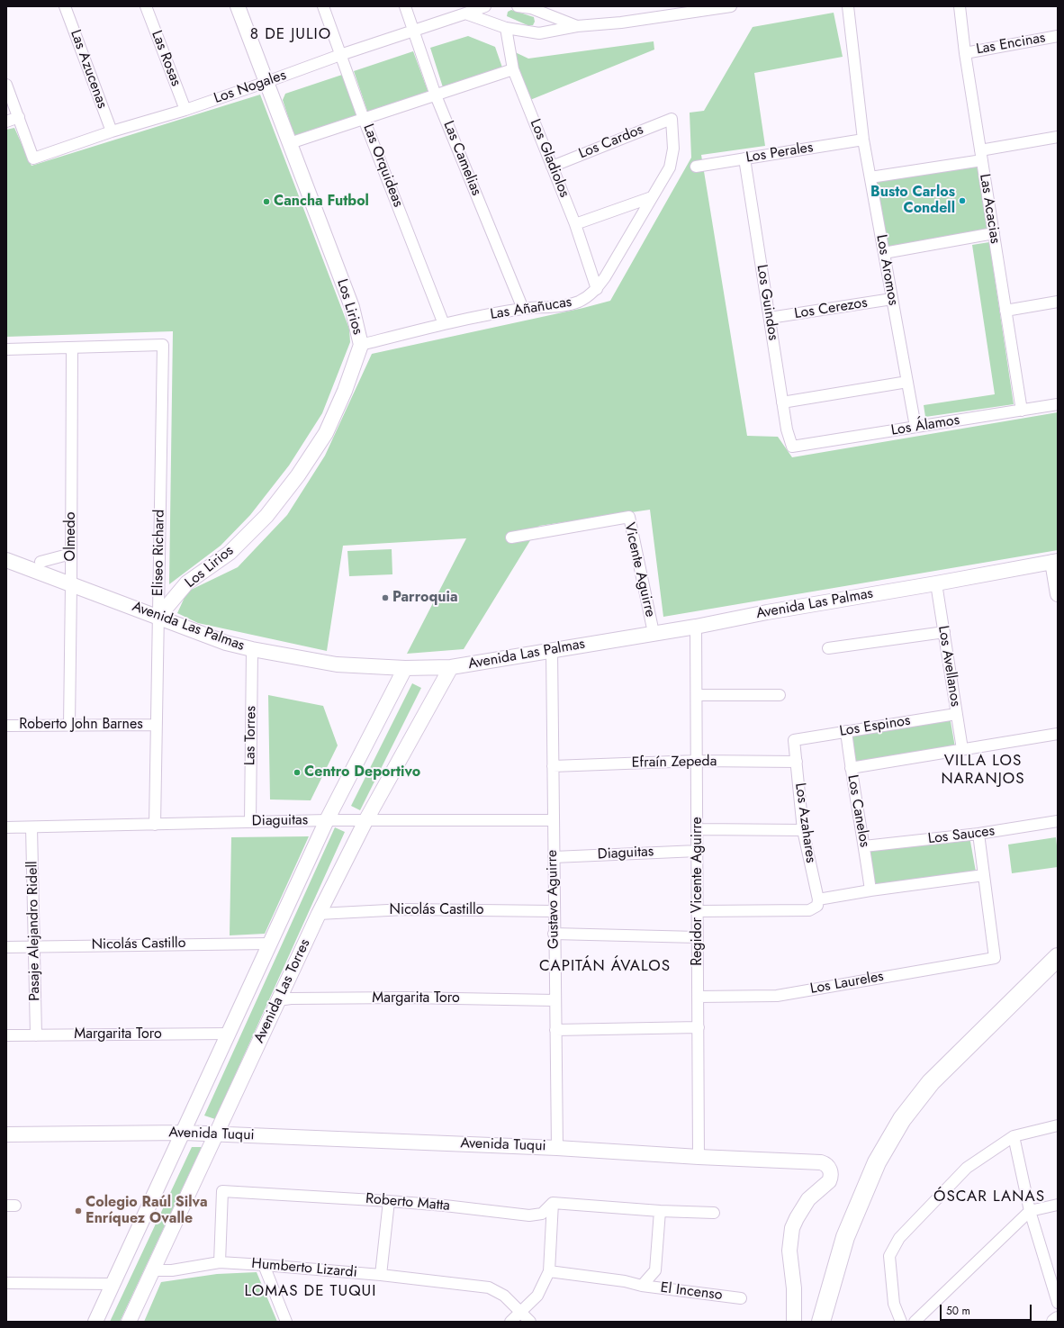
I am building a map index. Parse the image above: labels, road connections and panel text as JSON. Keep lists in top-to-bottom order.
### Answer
{
  "streets": {
    "street": [
      "Las Encinas",
      "Las Rosas",
      "Las Azucenas",
      "Los Nogales",
      "Los Cardos",
      "Los Perales",
      "Las Camelias",
      "Los Gladiolos",
      "Las Orquideas",
      "Las Acacias",
      "Los Aromos",
      "Los Guindos",
      "Los Lirios",
      "Las Añañucas",
      "Los Cerezos",
      "Los Álamos",
      "Olmedo",
      "Eliseo Richard",
      "Vicente Aguirre",
      "Avenida Las Palmas",
      "Los Avellanos",
      "Roberto John Barnes",
      "Los Espinos",
      "Las Torres",
      "Efraín Zepeda",
      "Los Canelos",
      "Diaguitas",
      "Los Azahares",
      "Los Sauces",
      "Regidor Vicente Aguirre",
      "Gustavo Aguirre",
      "Nicolás Castillo",
      "Pasaje Alejandro Ridell",
      "Los Laureles",
      "Avenida Las Torres",
      "Margarita Toro",
      "Avenida Tuqui",
      "Roberto Matta",
      "Humberto Lizardi",
      "El Incenso"
    ]
  },
  "crossings": [
    ["Las Encinas", "Las Acacias"],
    ["Las Rosas", "Los Nogales"],
    ["Las Azucenas", "Los Nogales"],
    ["Los Nogales", "Las Camelias"],
    ["Los Nogales", "Las Orquideas"],
    ["Los Nogales", "Los Lirios"],
    ["Los Cardos", "Los Gladiolos"],
    ["Los Cardos", "Las Añañucas"],
    ["Los Perales", "Los Aromos"],
    ["Los Perales", "Los Guindos"],
    ["Las Camelias", "Las Añañucas"],
    ["Los Gladiolos", "Las Añañucas"],
    ["Las Orquideas", "Las Añañucas"],
    ["Las Acacias", "Los Álamos"],
    ["Los Aromos", "Los Cerezos"],
    ["Los Aromos", "Los Álamos"],
    ["Los Guindos", "Los Cerezos"],
    ["Los Guindos", "Los Álamos"],
    ["Los Lirios", "Las Añañucas"],
    ["Los Lirios", "Eliseo Richard"],
    ["Los Lirios", "Avenida Las Palmas"],
    ["Olmedo", "Eliseo Richard"],
    ["Olmedo", "Avenida Las Palmas"],
    ["Olmedo", "Roberto John Barnes"],
    ["Eliseo Richard", "Avenida Las Palmas"],
    ["Eliseo Richard", "Roberto John Barnes"],
    ["Eliseo Richard", "Diaguitas"],
    ["Vicente Aguirre", "Avenida Las Palmas"],
    ["Avenida Las Palmas", "Los Avellanos"],
    ["Avenida Las Palmas", "Las Torres"],
    ["Avenida Las Palmas", "Regidor Vicente Aguirre"],
    ["Avenida Las Palmas", "Gustavo Aguirre"],
    ["Avenida Las Palmas", "Avenida Las Torres"],
    ["Los Avellanos", "Los Espinos"],
    ["Los Espinos", "Los Canelos"],
    ["Los Espinos", "Los Azahares"],
    ["Las Torres", "Diaguitas"],
    ["Efraín Zepeda", "Los Azahares"],
    ["Efraín Zepeda", "Regidor Vicente Aguirre"],
    ["Efraín Zepeda", "Gustavo Aguirre"],
    ["Los Canelos", "Los Sauces"],
    ["Diaguitas", "Regidor Vicente Aguirre"],
    ["Diaguitas", "Gustavo Aguirre"],
    ["Diaguitas", "Pasaje Alejandro Ridell"],
    ["Diaguitas", "Avenida Las Torres"],
    ["Regidor Vicente Aguirre", "Los Laureles"],
    ["Regidor Vicente Aguirre", "Avenida Tuqui"],
    ["Gustavo Aguirre", "Nicolás Castillo"],
    ["Gustavo Aguirre", "Margarita Toro"],
    ["Gustavo Aguirre", "Avenida Tuqui"],
    ["Nicolás Castillo", "Pasaje Alejandro Ridell"],
    ["Nicolás Castillo", "Avenida Las Torres"],
    ["Pasaje Alejandro Ridell", "Margarita Toro"],
    ["Avenida Las Torres", "Margarita Toro"],
    ["Avenida Las Torres", "Avenida Tuqui"],
    ["Avenida Las Torres", "Humberto Lizardi"],
    ["Roberto Matta", "Humberto Lizardi"]
  ],
  "districts": [
    "8 DE JULIO",
    "VILLA LOS NARANJOS",
    "CAPITÁN ÁVALOS",
    "ÓSCAR LANAS",
    "LOMAS DE TUQUI"
  ],
  "places": [
    "Busto Carlos Condell",
    "Cancha Futbol",
    "Parroquia",
    "Centro Deportivo",
    "Colegio Raúl Silva Enríquez Ovalle"
  ],
  "scale_bar": "50 m"
}
